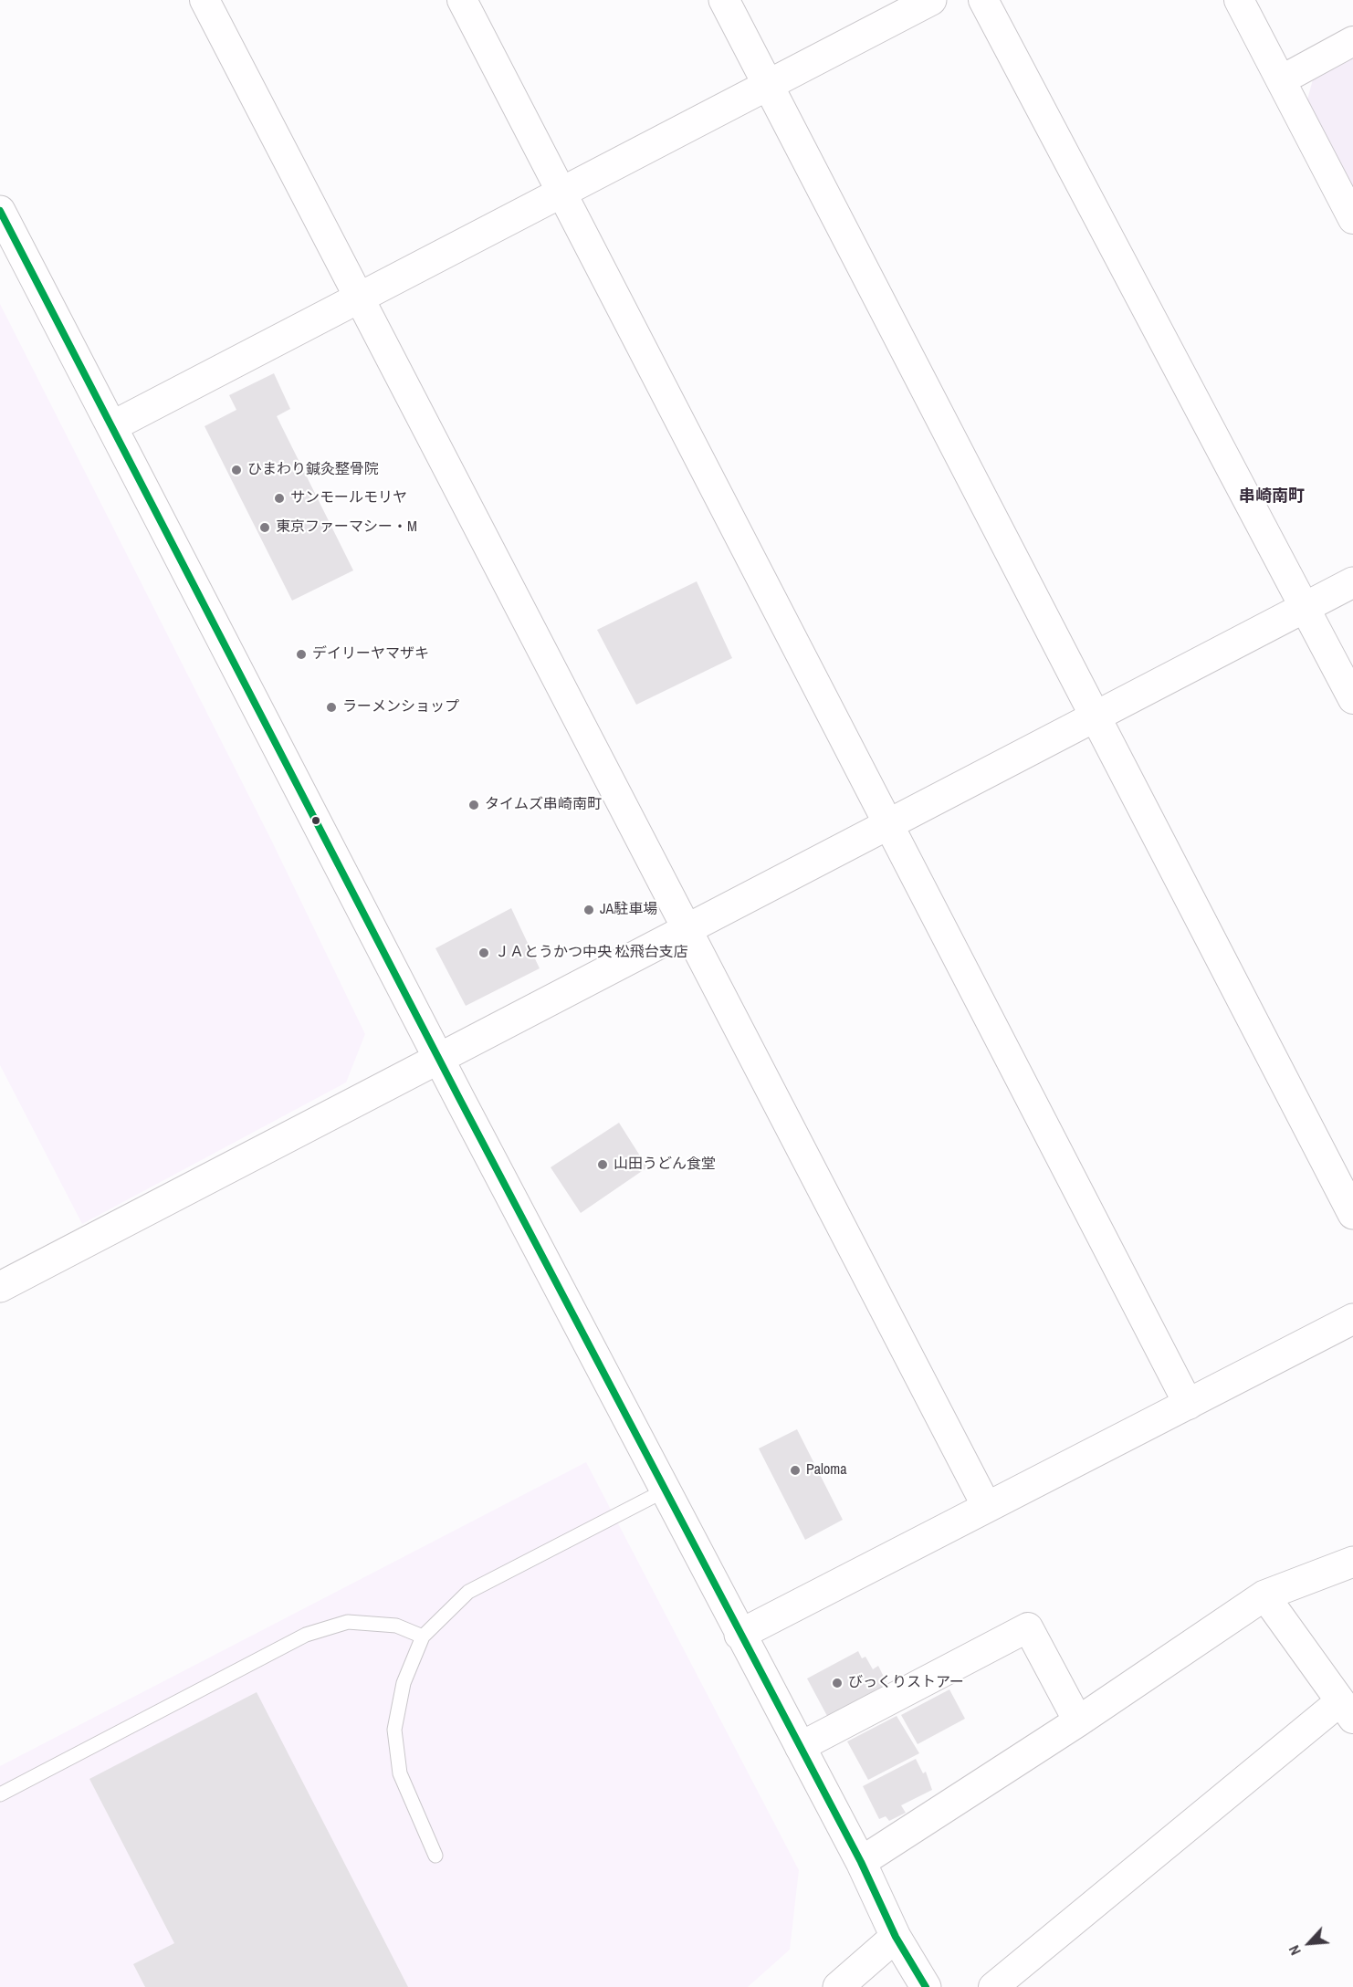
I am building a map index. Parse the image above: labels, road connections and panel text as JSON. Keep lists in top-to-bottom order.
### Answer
{
  "districts": ["串崎南町"],
  "places": [
    "ひまわり鍼灸整骨院",
    "サンモールモリヤ",
    "東京ファーマシー・M",
    "デイリーヤマザキ",
    "ラーメンショップ",
    "タイムズ串崎南町",
    "JA駐車場",
    "ＪＡとうかつ中央 松飛台支店",
    "山田うどん食堂",
    "Paloma",
    "びっくりストアー"
  ],
  "north": "bottom left"
}
